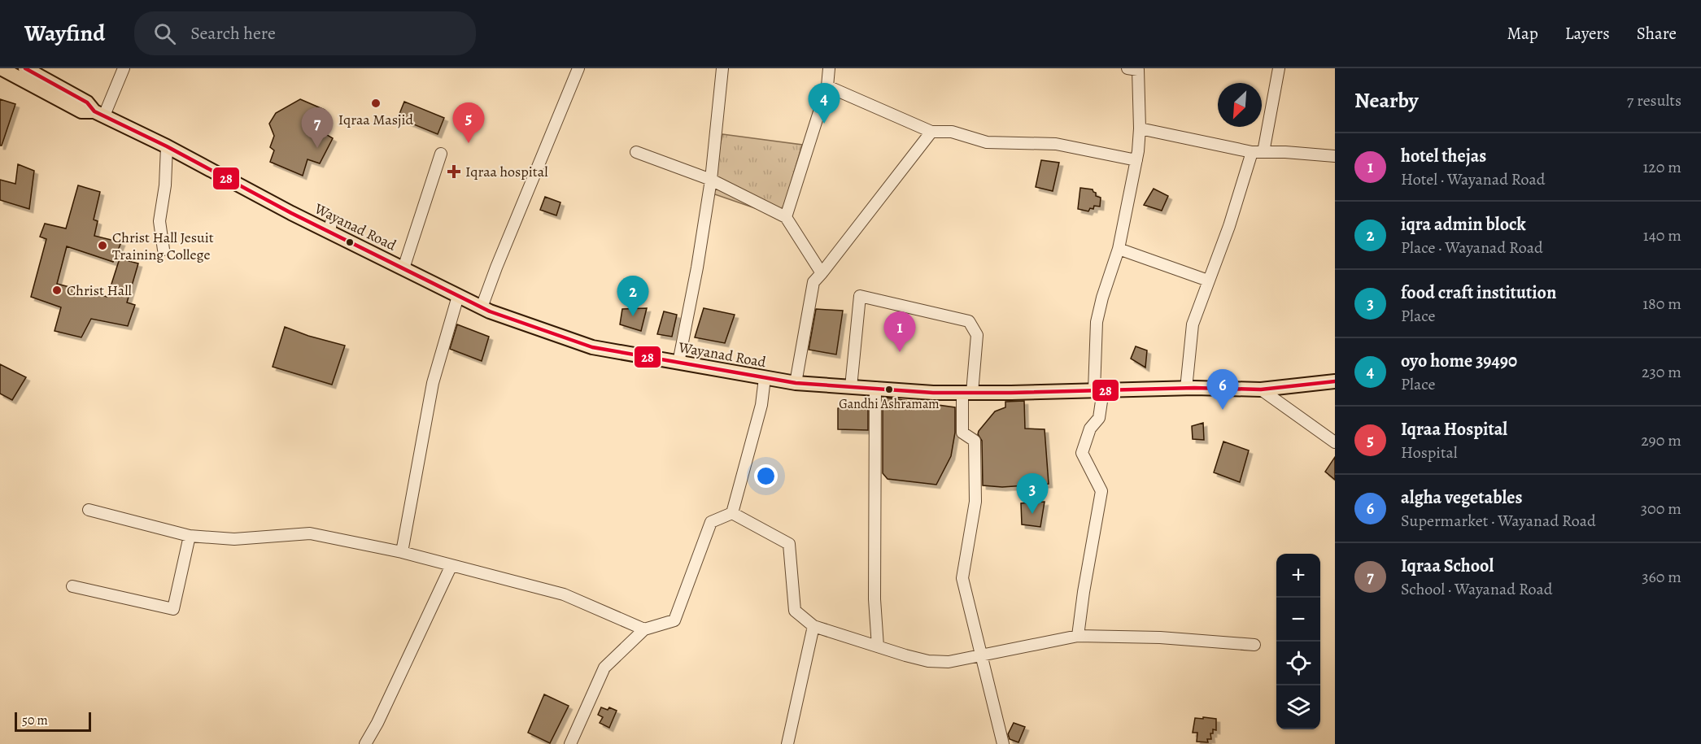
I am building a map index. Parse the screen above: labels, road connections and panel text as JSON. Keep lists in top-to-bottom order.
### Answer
{
  "streets": {
    "main road": ["Wayanad Road"]
  },
  "places": {
    "other": [
      "Iqraa Masjid",
      "Christ Hall Jesuit Training College",
      "Christ Hall",
      "Gandhi Ashramam"
    ],
    "health": ["Iqraa hospital"]
  },
  "lines": ["transit line 28"],
  "scale_bar": "50 m",
  "north": "bottom left",
  "page": {
    "header": "Wayfind",
    "search": "Search here",
    "nav": ["Map", "Layers", "Share"],
    "heading": ["Nearby", "7 results"],
    "pins": [
      "4",
      "5",
      "7",
      "2",
      "1",
      "6",
      "3"
    ],
    "list": [
      {
        "mark": "1",
        "name": "hotel thejas",
        "note": "Hotel · Wayanad Road",
        "value": "120 m"
      },
      {
        "mark": "2",
        "name": "iqra admin block",
        "note": "Place · Wayanad Road",
        "value": "140 m"
      },
      {
        "mark": "3",
        "name": "food craft institution",
        "note": "Place",
        "value": "180 m"
      },
      {
        "mark": "4",
        "name": "oyo home 39490",
        "note": "Place",
        "value": "230 m"
      },
      {
        "mark": "5",
        "name": "Iqraa Hospital",
        "note": "Hospital",
        "value": "290 m"
      },
      {
        "mark": "6",
        "name": "algha vegetables",
        "note": "Supermarket · Wayanad Road",
        "value": "300 m"
      },
      {
        "mark": "7",
        "name": "Iqraa School",
        "note": "School · Wayanad Road",
        "value": "360 m"
      }
    ],
    "map_buttons": ["+", "−"],
    "scale": "50 m"
  }
}
